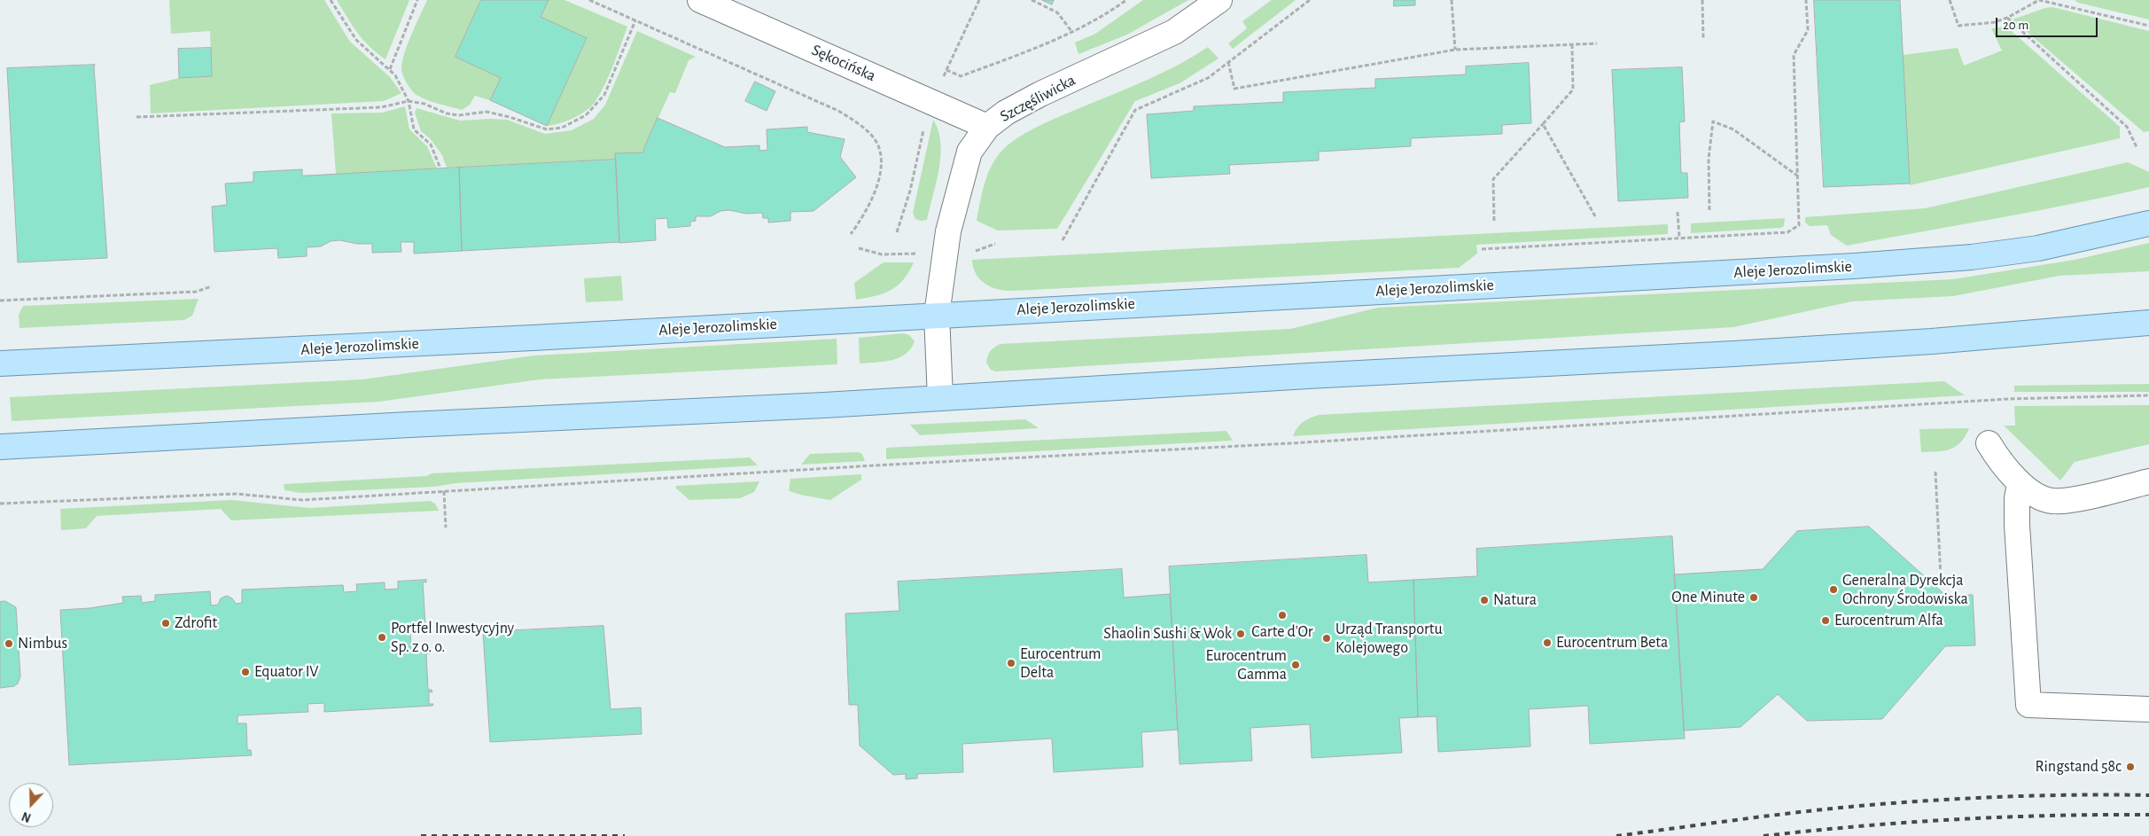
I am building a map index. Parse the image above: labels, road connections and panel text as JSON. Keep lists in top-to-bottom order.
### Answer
{
  "streets": {
    "main road": ["Aleje Jerozolimskie"],
    "street": ["Sękocińska", "Szczęśliwicka"]
  },
  "crossings": [
    ["Sękocińska", "Szczęśliwicka"],
    ["Szczęśliwicka", "Aleje Jerozolimskie"]
  ],
  "places": [
    "Generalna Dyrekcja Ochrony Środowiska",
    "One Minute",
    "Natura",
    "Carte d'Or",
    "Eurocentrum Alfa",
    "Zdrofit",
    "Shaolin Sushi & Wok",
    "Portfel Inwestycyjny Sp. z o. o.",
    "Urząd Transportu Kolejowego",
    "Eurocentrum Beta",
    "Nimbus",
    "Eurocentrum Delta",
    "Eurocentrum Gamma",
    "Equator IV",
    "Ringstand 58c"
  ],
  "scale_bar": "20 m",
  "north": "bottom"
}
